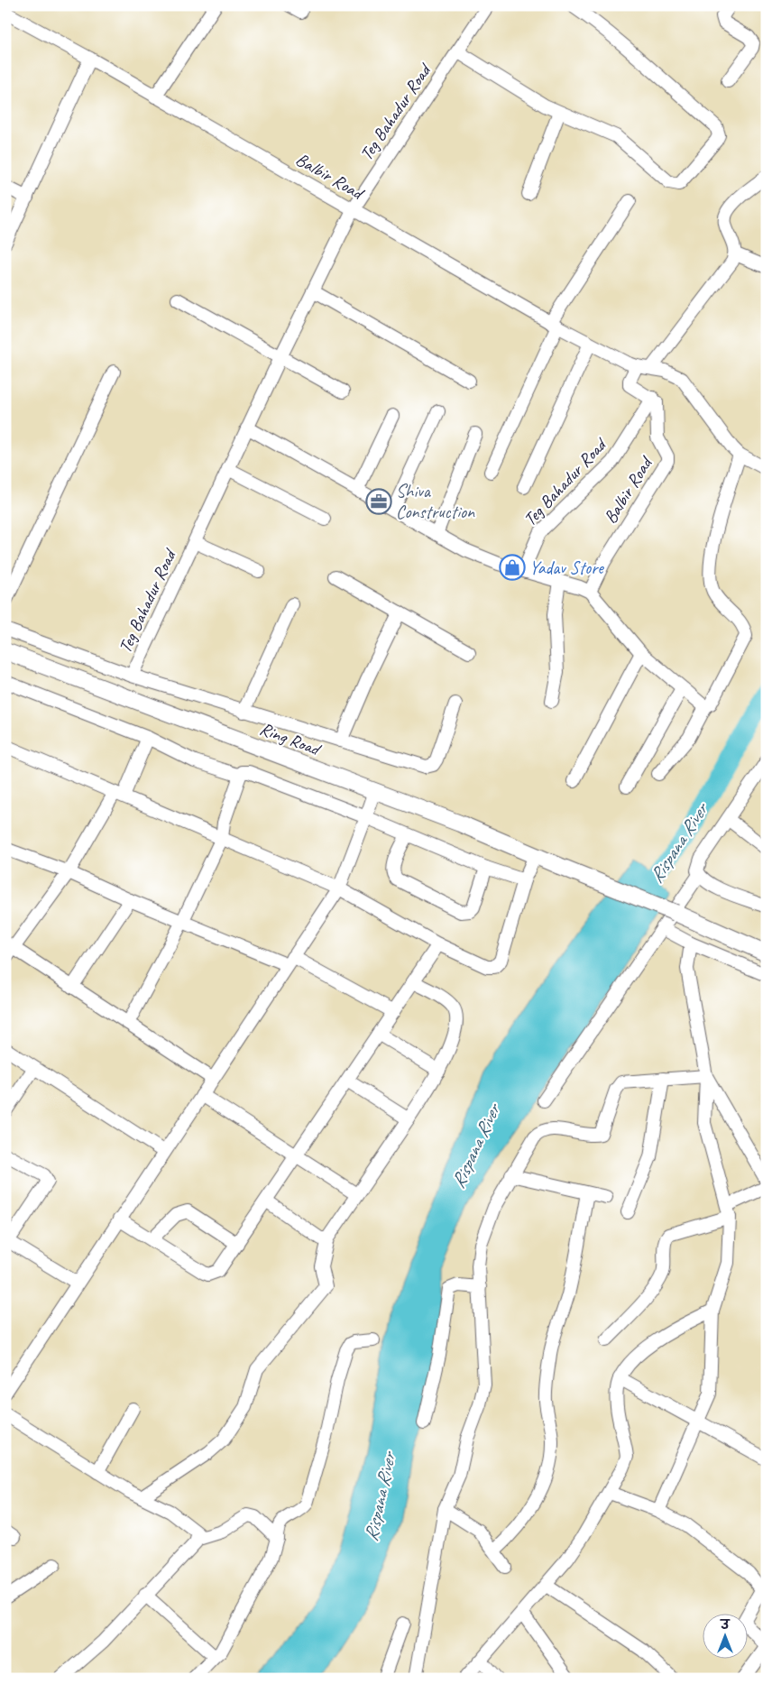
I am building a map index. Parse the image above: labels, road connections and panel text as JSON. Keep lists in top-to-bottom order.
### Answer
{
  "streets": {
    "street": ["Teg Bahadur Road", "Balbir Road", "Ring Road"]
  },
  "crossings": [
    ["Teg Bahadur Road", "Balbir Road"]
  ],
  "water": ["Rispana River"],
  "places": {
    "office": ["Shiva Construction"],
    "shop": ["Yadav Store"]
  },
  "north": "top"
}
